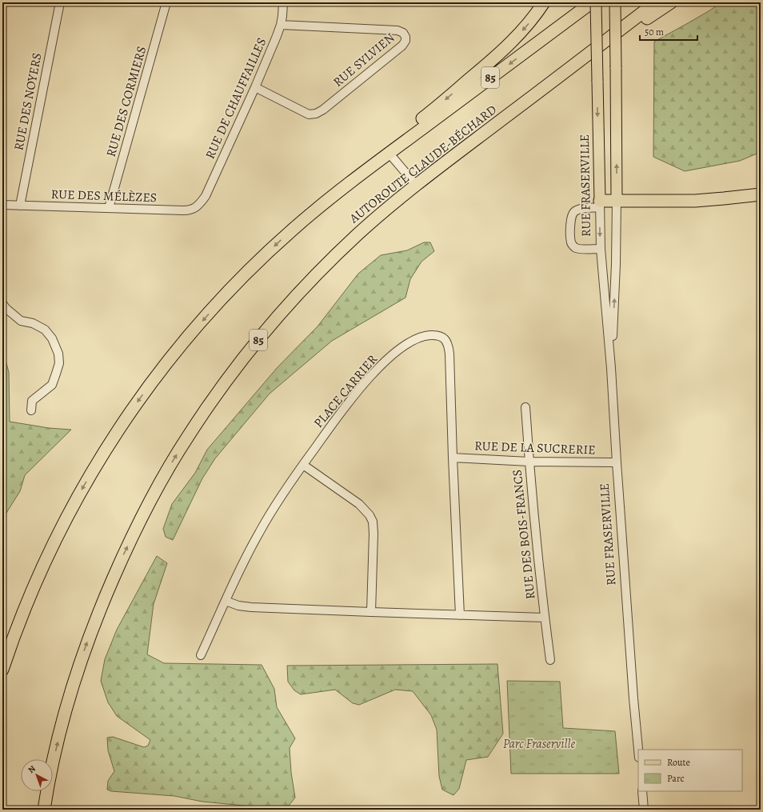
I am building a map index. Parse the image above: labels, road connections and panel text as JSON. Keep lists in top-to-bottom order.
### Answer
{
  "streets": {
    "highway": ["85", "AUTOROUTE CLAUDE-BÉCHARD"],
    "main road": ["RUE FRASERVILLE"],
    "street": [
      "RUE SYLVIEN",
      "RUE DE CHAUFFAILLES",
      "RUE DES NOYERS",
      "RUE DES CORMIERS",
      "RUE DES MÉLÈZES",
      "PLACE CARRIER",
      "RUE DE LA SUCRERIE",
      "RUE DES BOIS-FRANCS"
    ]
  },
  "crossings": [
    ["RUE SYLVIEN", "RUE DE CHAUFFAILLES"],
    ["RUE DE CHAUFFAILLES", "RUE DES MÉLÈZES"],
    ["RUE DES NOYERS", "RUE DES MÉLÈZES"],
    ["RUE DES CORMIERS", "RUE DES MÉLÈZES"],
    ["RUE FRASERVILLE", "RUE DE LA SUCRERIE"],
    ["PLACE CARRIER", "RUE DE LA SUCRERIE"],
    ["RUE DE LA SUCRERIE", "RUE DES BOIS-FRANCS"]
  ],
  "parks": ["Parc Fraserville"],
  "legend": ["Route", "Parc"],
  "scale_bar": "50 m",
  "north": "top left"
}
